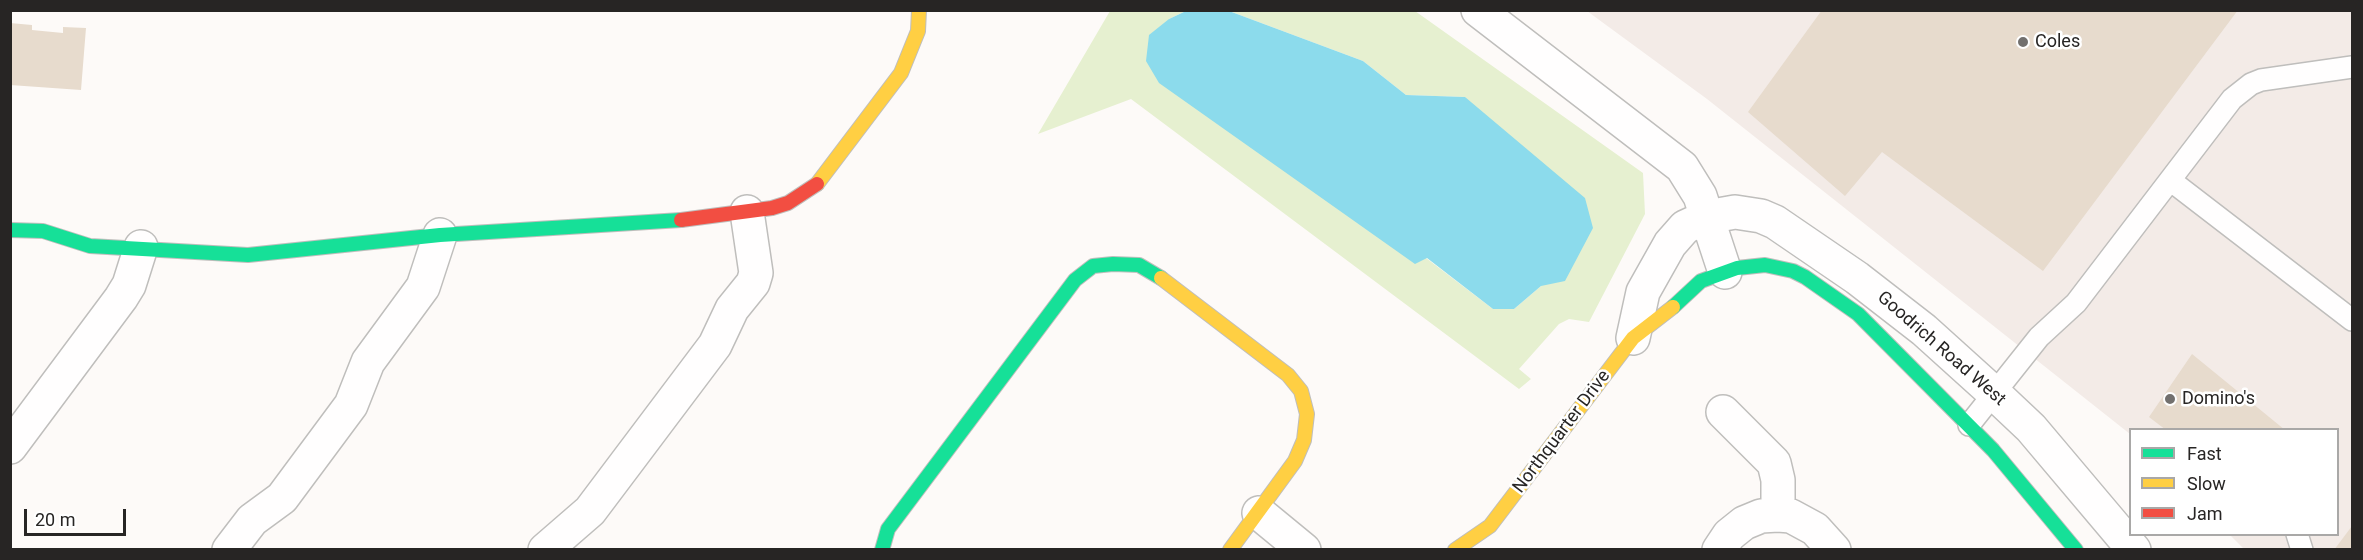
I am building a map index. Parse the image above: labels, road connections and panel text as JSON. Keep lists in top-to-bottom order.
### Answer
{
  "streets": {
    "street": ["Goodrich Road West", "Northquarter Drive"]
  },
  "crossings": [
    ["Goodrich Road West", "Northquarter Drive"]
  ],
  "places": ["Coles", "Domino's"],
  "legend": ["Fast", "Slow", "Jam"],
  "scale_bar": "20 m"
}
